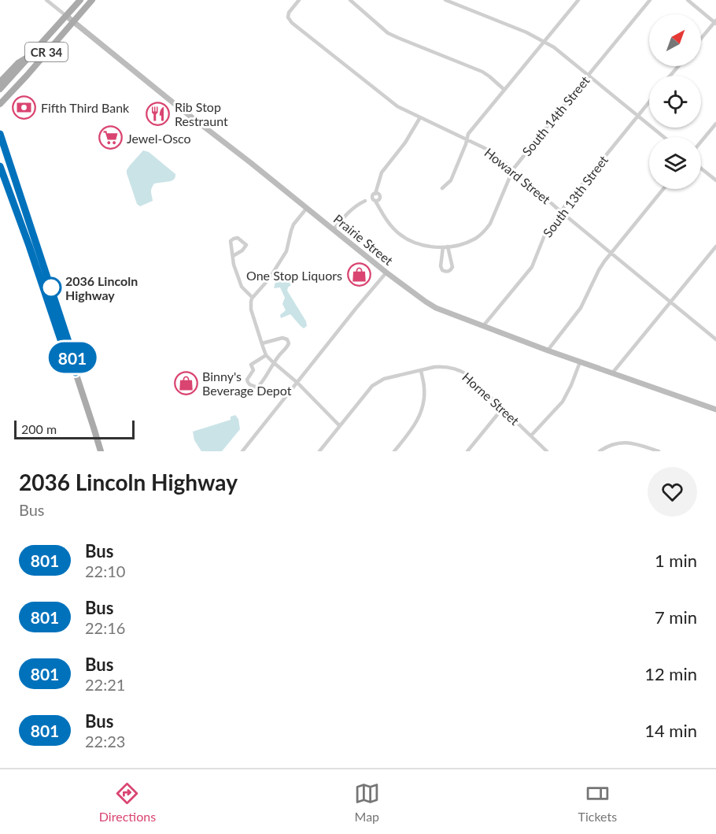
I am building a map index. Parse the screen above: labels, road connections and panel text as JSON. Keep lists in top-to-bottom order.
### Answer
{
  "streets": {
    "main road": ["CR 34"],
    "street": [
      "South 14th Street",
      "Howard Street",
      "South 13th Street",
      "Prairie Street",
      "Horne Street"
    ]
  },
  "crossings": [
    ["CR 34", "Prairie Street"],
    ["South 14th Street", "Howard Street"],
    ["Howard Street", "South 13th Street"],
    ["South 13th Street", "Prairie Street"]
  ],
  "places": {
    "bank": ["Fifth Third Bank"],
    "restaurant": ["Rib Stop Restraunt"],
    "supermarket": ["Jewel-Osco"],
    "shop": ["One Stop Liquors", "Binny's Beverage Depot"],
    "other": ["2036 Lincoln Highway"]
  },
  "lines": ["bus line 801"],
  "scale_bar": "200 m",
  "north": "top right",
  "page": {
    "on_map": "801",
    "scale": "200 m",
    "heading": ["2036 Lincoln Highway", "Bus"],
    "list": [
      {
        "mark": "801",
        "name": "Bus",
        "note": "22:10",
        "value": "1 min"
      },
      {
        "mark": "801",
        "name": "Bus",
        "note": "22:16",
        "value": "7 min"
      },
      {
        "mark": "801",
        "name": "Bus",
        "note": "22:21",
        "value": "12 min"
      },
      {
        "mark": "801",
        "name": "Bus",
        "note": "22:23",
        "value": "14 min"
      }
    ],
    "tabs": ["Directions", "Map", "Tickets"]
  }
}
